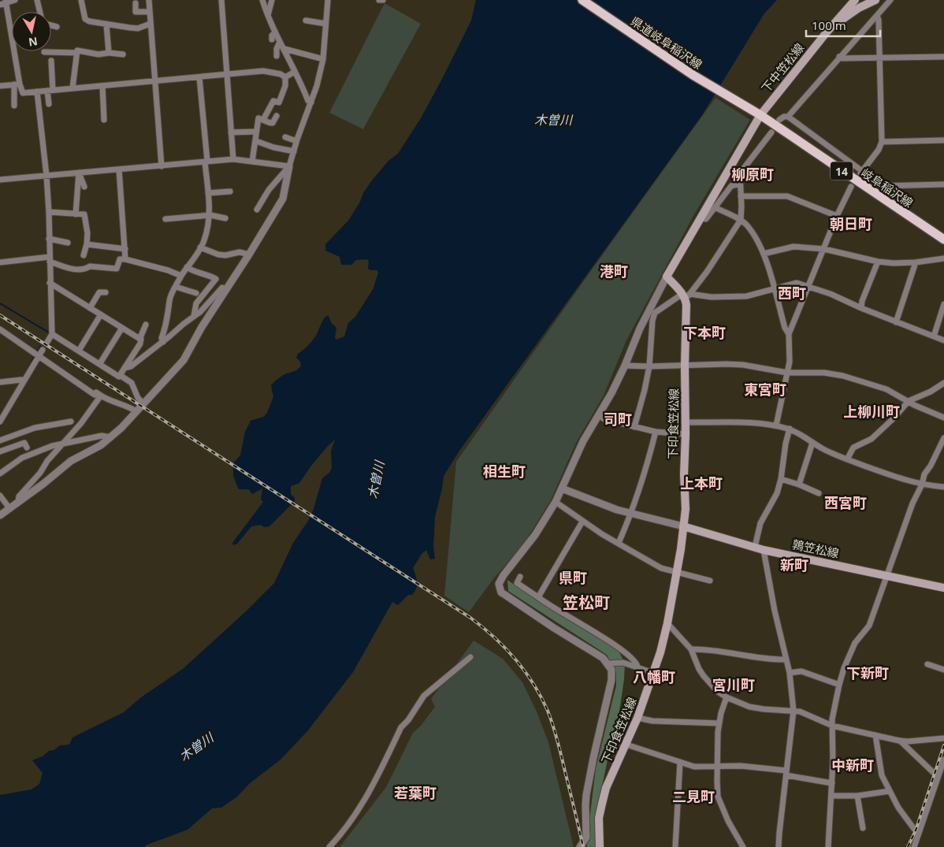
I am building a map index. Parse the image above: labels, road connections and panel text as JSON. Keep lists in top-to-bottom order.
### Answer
{
  "streets": {
    "main road": [
      "県道岐阜稲沢線",
      "下中笠松線",
      "14",
      "岐阜稲沢線",
      "下印食笠松線",
      "鶉笠松線"
    ]
  },
  "crossings": [
    ["県道岐阜稲沢線", "岐阜稲沢線"],
    ["下中笠松線", "岐阜稲沢線"],
    ["下印食笠松線", "鶉笠松線"]
  ],
  "districts": [
    "柳原町",
    "朝日町",
    "港町",
    "西町",
    "下本町",
    "東宮町",
    "上柳川町",
    "司町",
    "相生町",
    "上本町",
    "西宮町",
    "新町",
    "県町",
    "笠松町",
    "下新町",
    "八幡町",
    "宮川町",
    "中新町",
    "若葉町",
    "二見町"
  ],
  "water": ["木曽川"],
  "scale_bar": "100 m",
  "north": "bottom"
}
